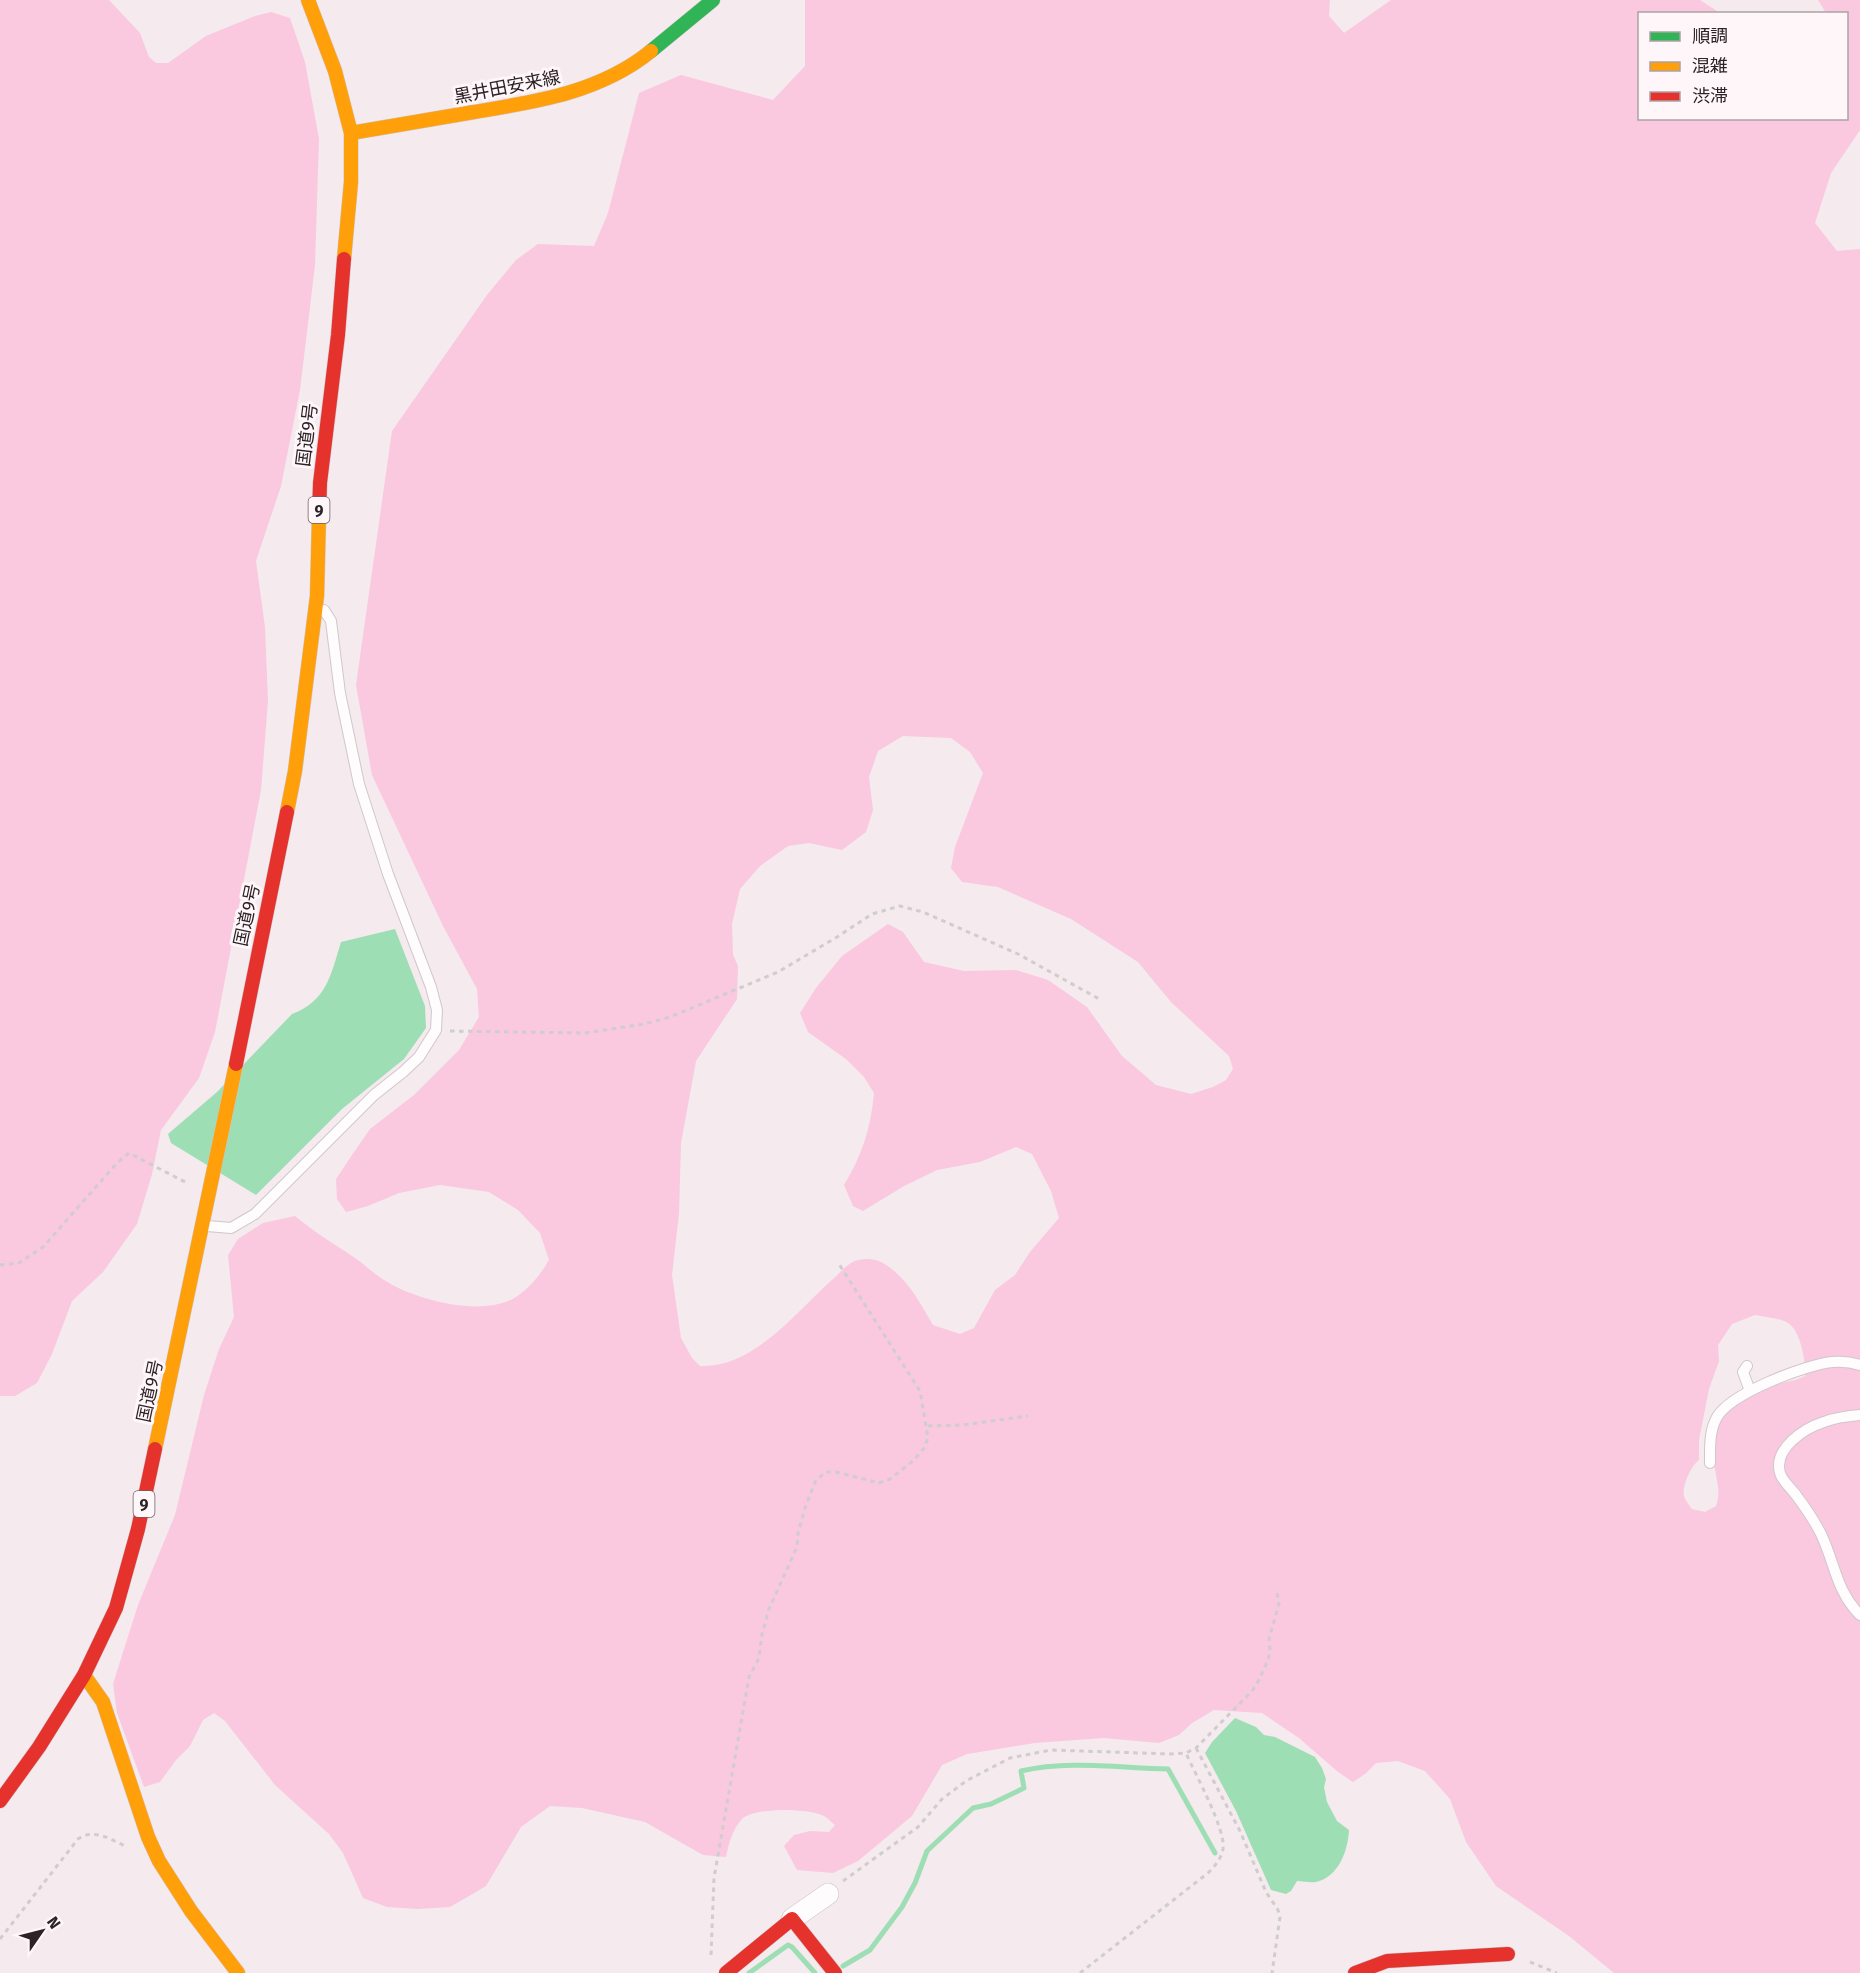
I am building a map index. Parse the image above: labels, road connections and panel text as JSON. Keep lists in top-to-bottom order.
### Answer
{
  "streets": {
    "main road": ["黒井田安来線", "国道9号", "9"]
  },
  "crossings": [
    ["黒井田安来線", "国道9号"]
  ],
  "legend": ["順調", "混雑", "渋滞"],
  "north": "top right"
}
